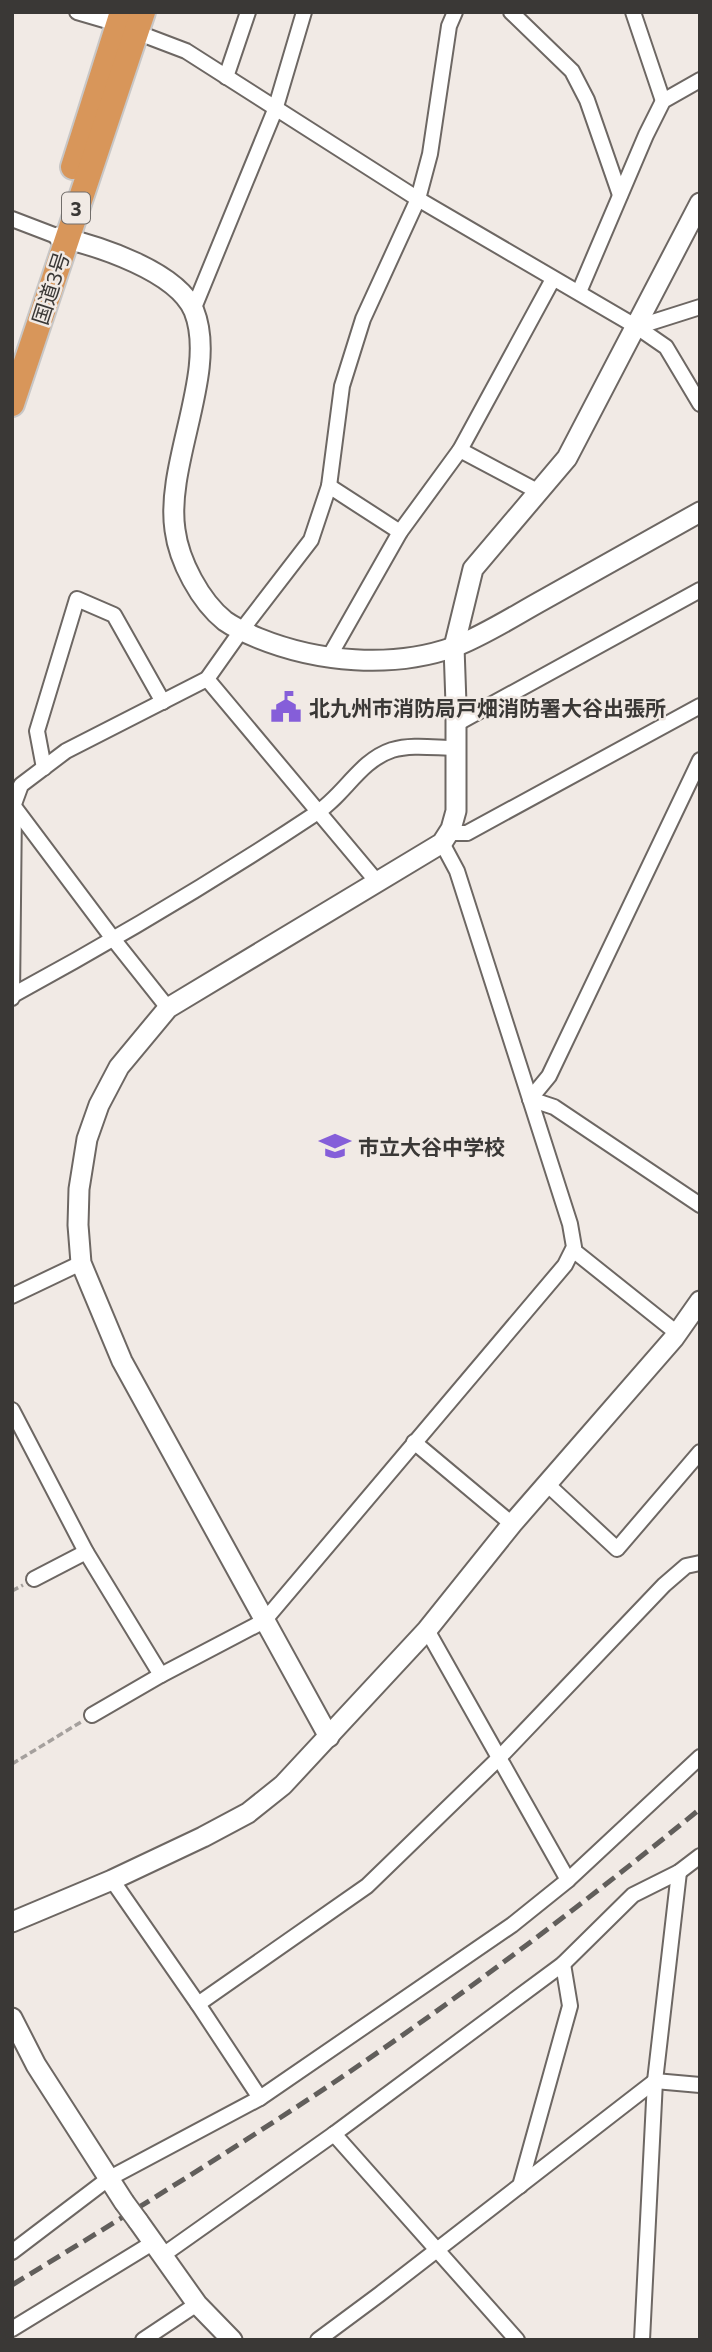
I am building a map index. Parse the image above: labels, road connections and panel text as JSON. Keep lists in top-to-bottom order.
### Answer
{
  "streets": {
    "highway": ["3", "国道3号"]
  },
  "places": {
    "public building": ["北九州市消防局戸畑消防署大谷出張所"],
    "school or university": ["市立大谷中学校"]
  }
}
